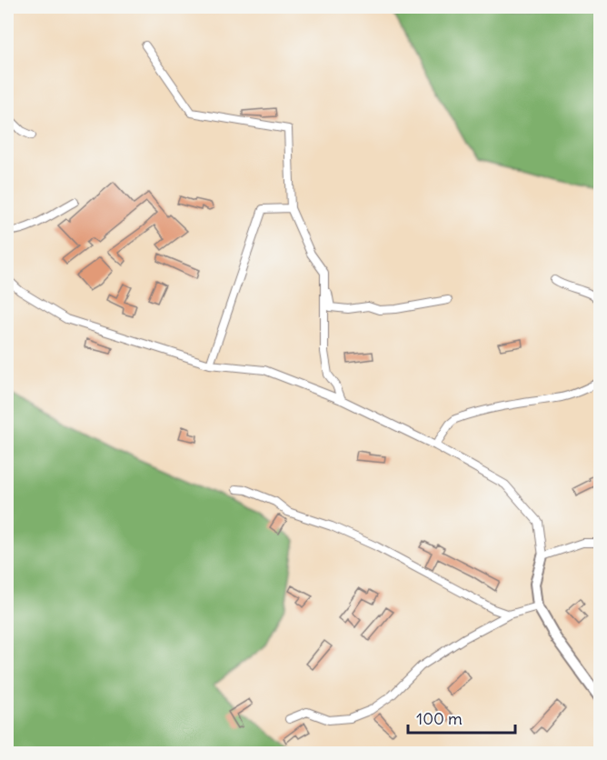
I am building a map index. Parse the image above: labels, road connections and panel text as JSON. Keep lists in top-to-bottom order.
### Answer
{
  "scale_bar": "100 m"
}
